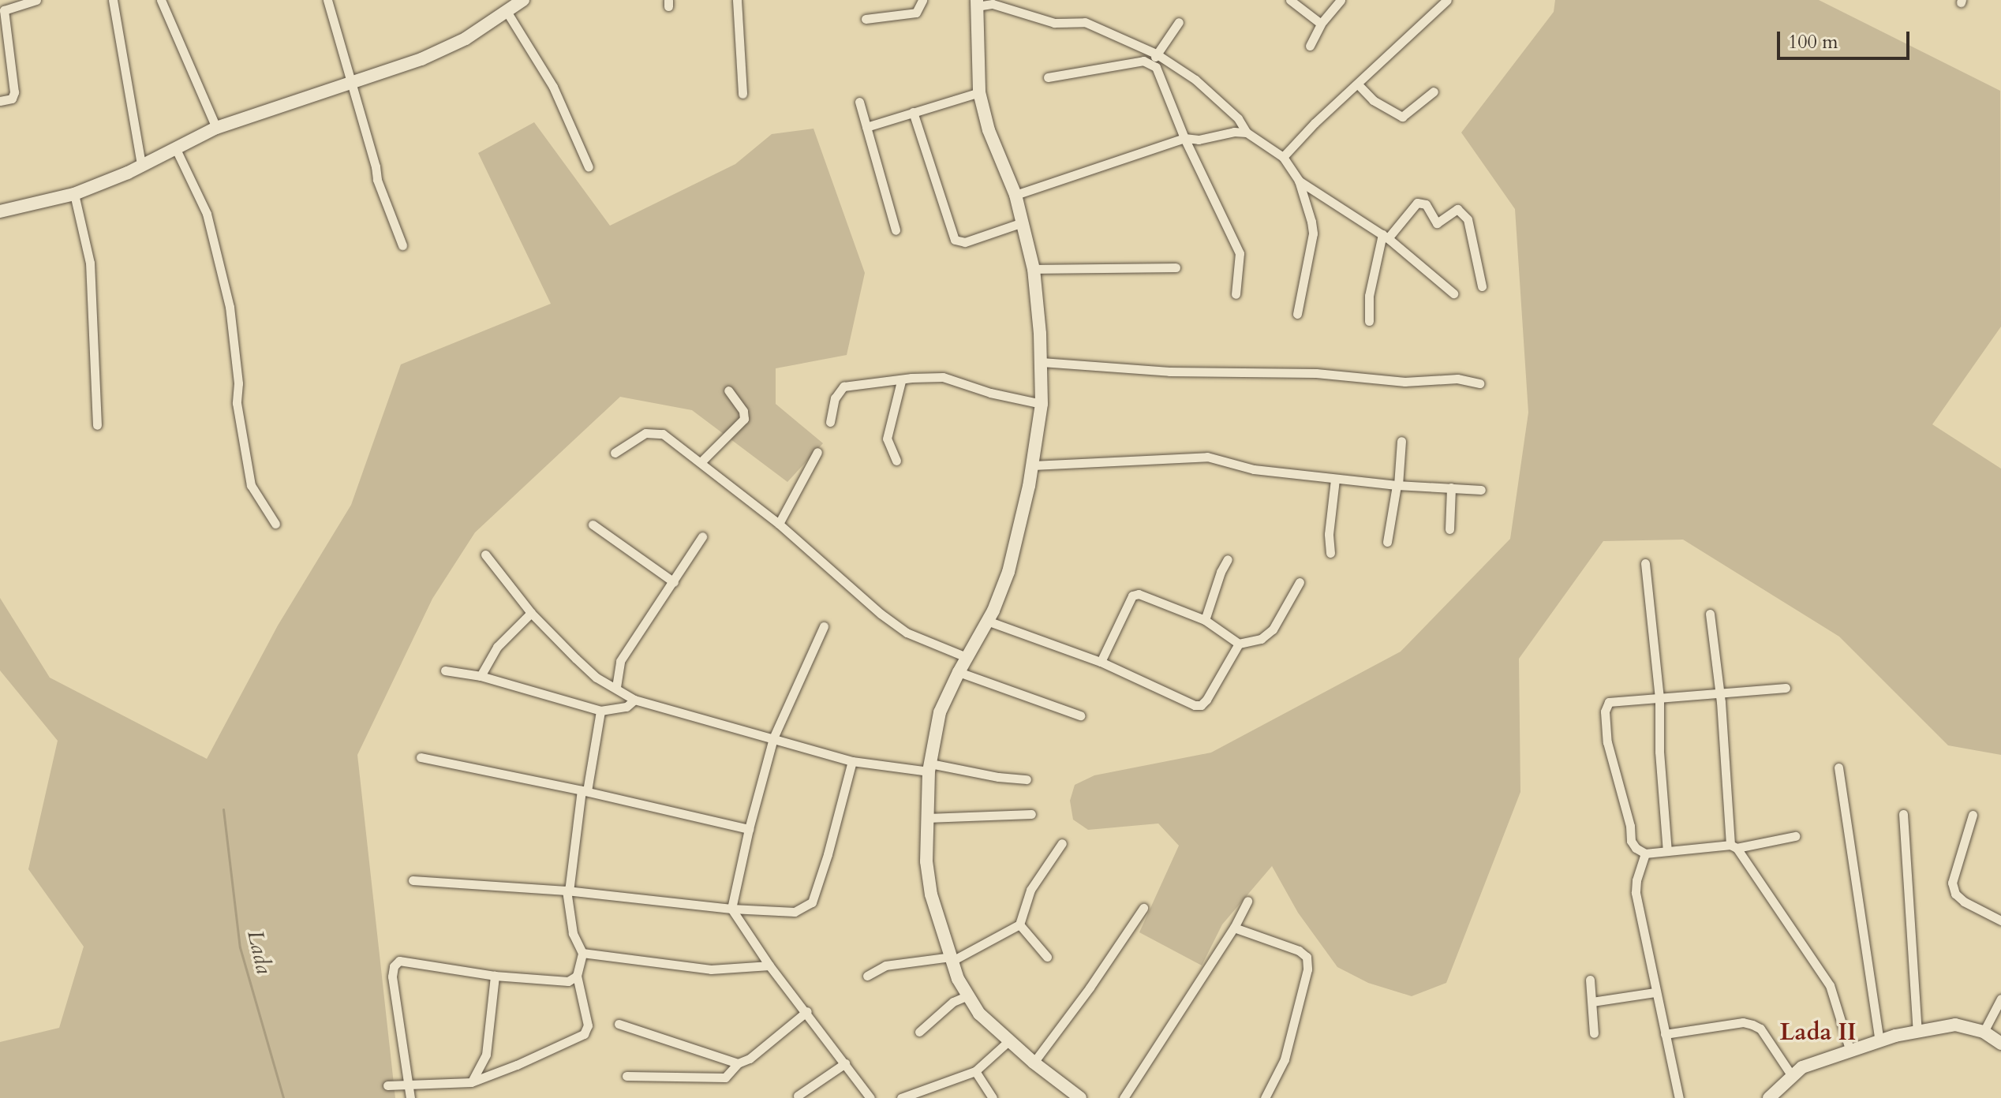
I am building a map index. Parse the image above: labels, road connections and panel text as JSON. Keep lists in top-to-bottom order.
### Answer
{
  "districts": ["Lada II"],
  "water": ["Lada"],
  "scale_bar": "100 m"
}
